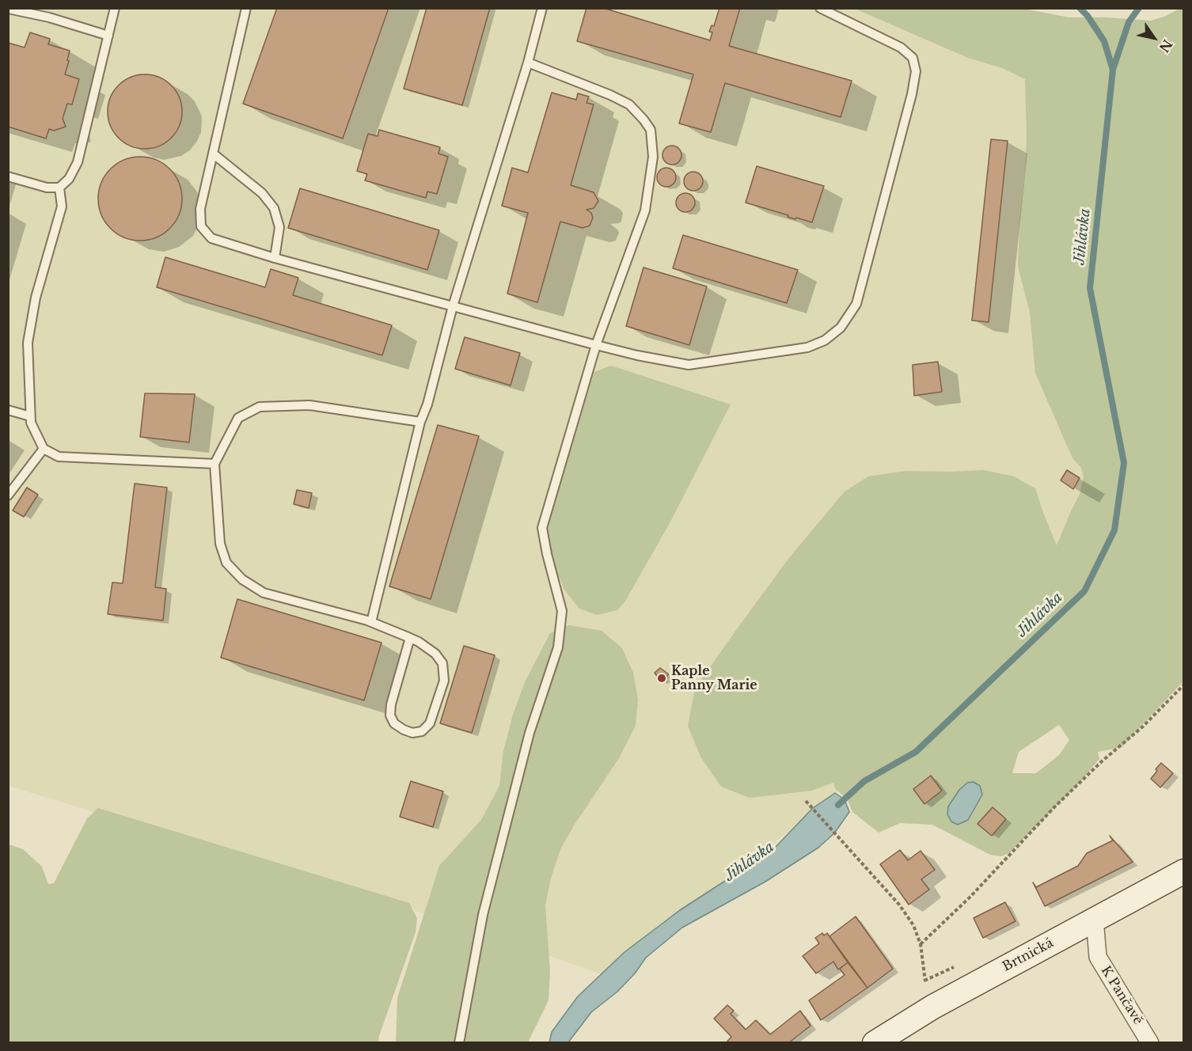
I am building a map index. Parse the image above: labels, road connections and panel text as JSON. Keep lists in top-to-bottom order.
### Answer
{
  "streets": {
    "main road": ["Brtnická"],
    "street": ["K Pančavě"]
  },
  "crossings": [
    ["Brtnická", "K Pančavě"]
  ],
  "water": ["Jihlávka"],
  "places": ["Kaple Panny Marie"],
  "north": "bottom right"
}
